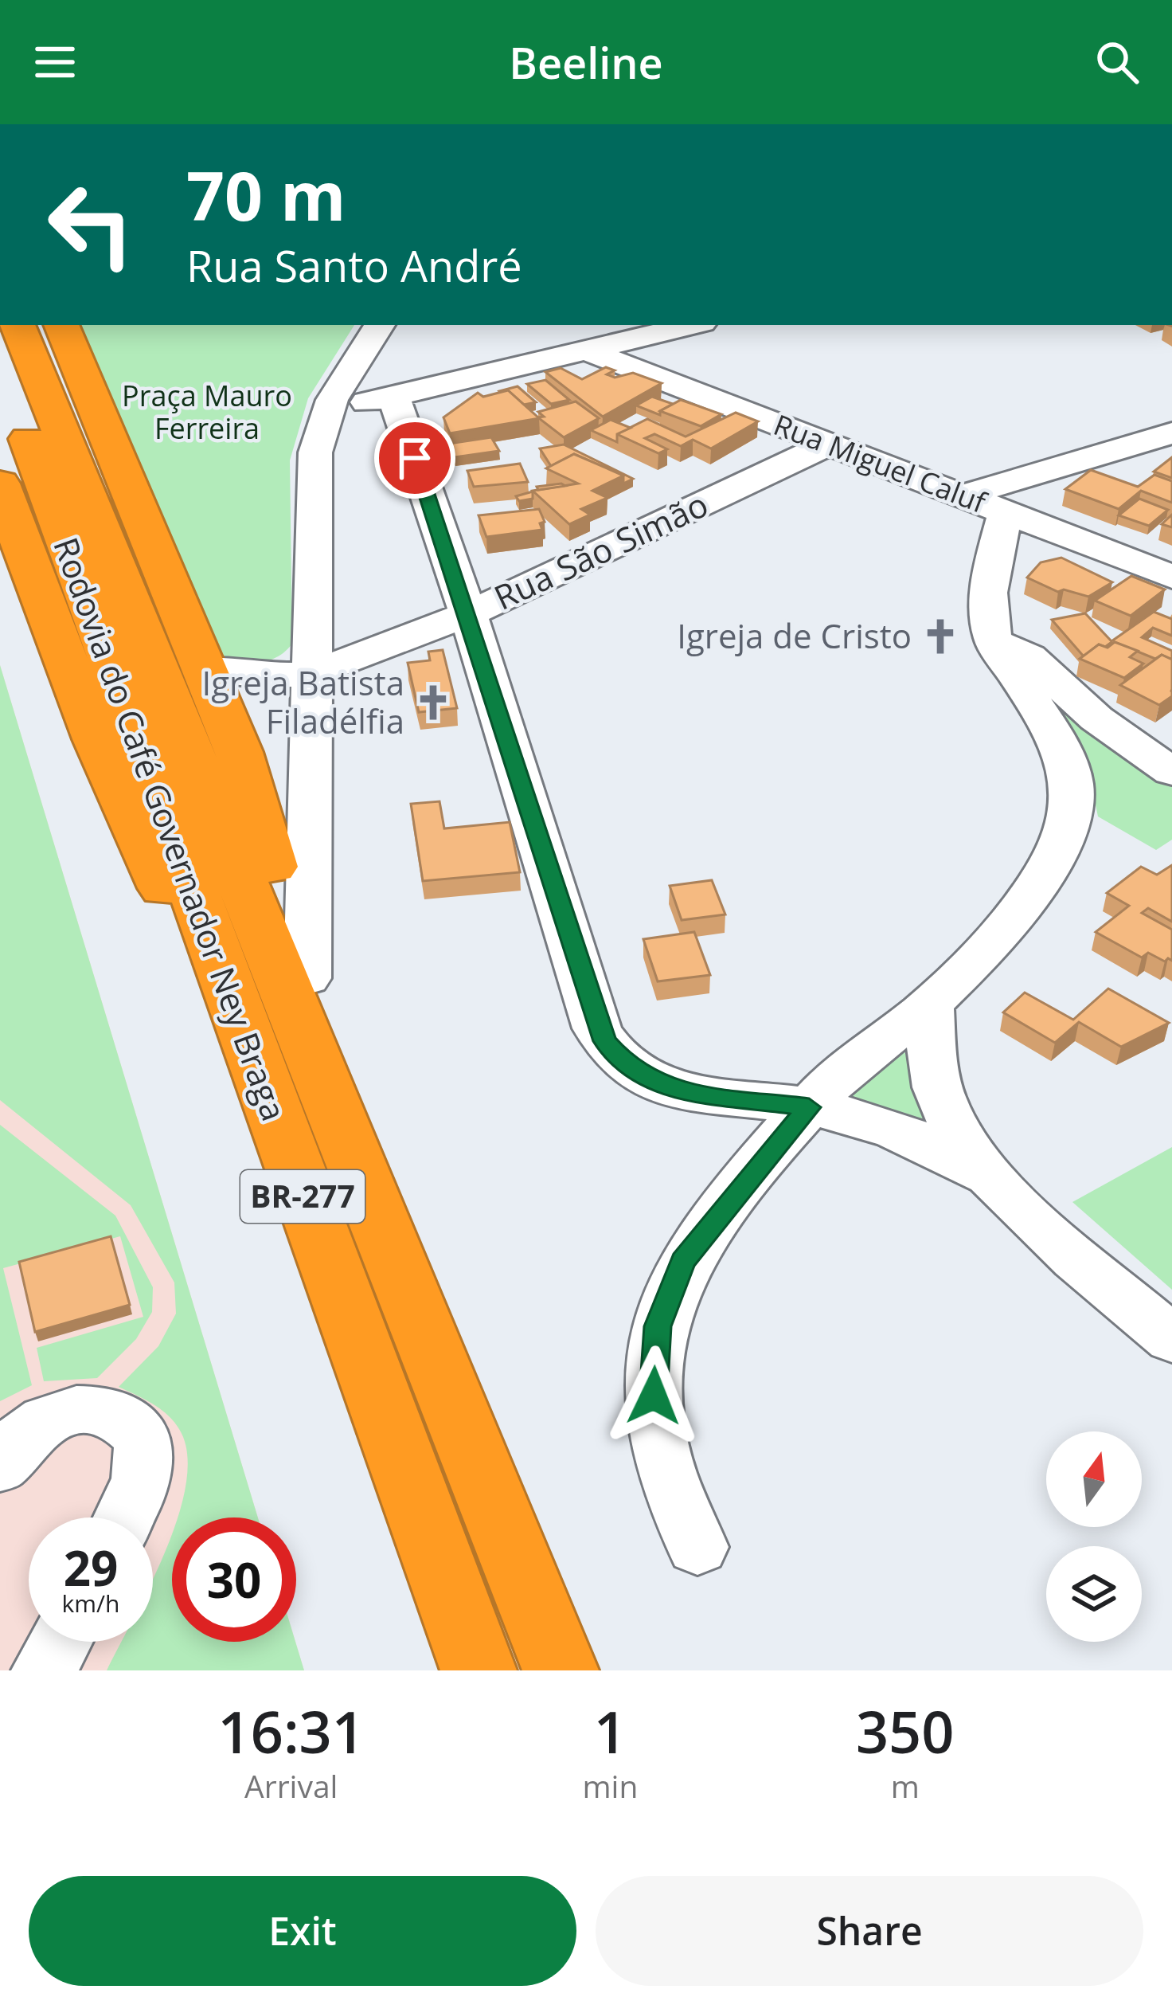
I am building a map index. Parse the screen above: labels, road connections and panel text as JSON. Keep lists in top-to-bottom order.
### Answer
{
  "streets": {
    "highway": ["Rodovia do Café Governador Ney Braga", "BR-277"],
    "street": ["Rua Miguel Caluf", "Rua São Simão"]
  },
  "crossings": [
    ["Rua Miguel Caluf", "Rua São Simão"]
  ],
  "parks": ["Praça Mauro Ferreira"],
  "places": {
    "church": ["Igreja de Cristo", "Igreja Batista Filadélfia"]
  },
  "north": "top",
  "page": {
    "header": "Beeline",
    "turn": ["70 m", "Rua Santo André"],
    "speed": "29 km/h",
    "limit": "30",
    "eta": [
      "16:31",
      "Arrival",
      "1",
      "min",
      "350",
      "m"
    ],
    "buttons": ["Exit", "Share"]
  }
}
